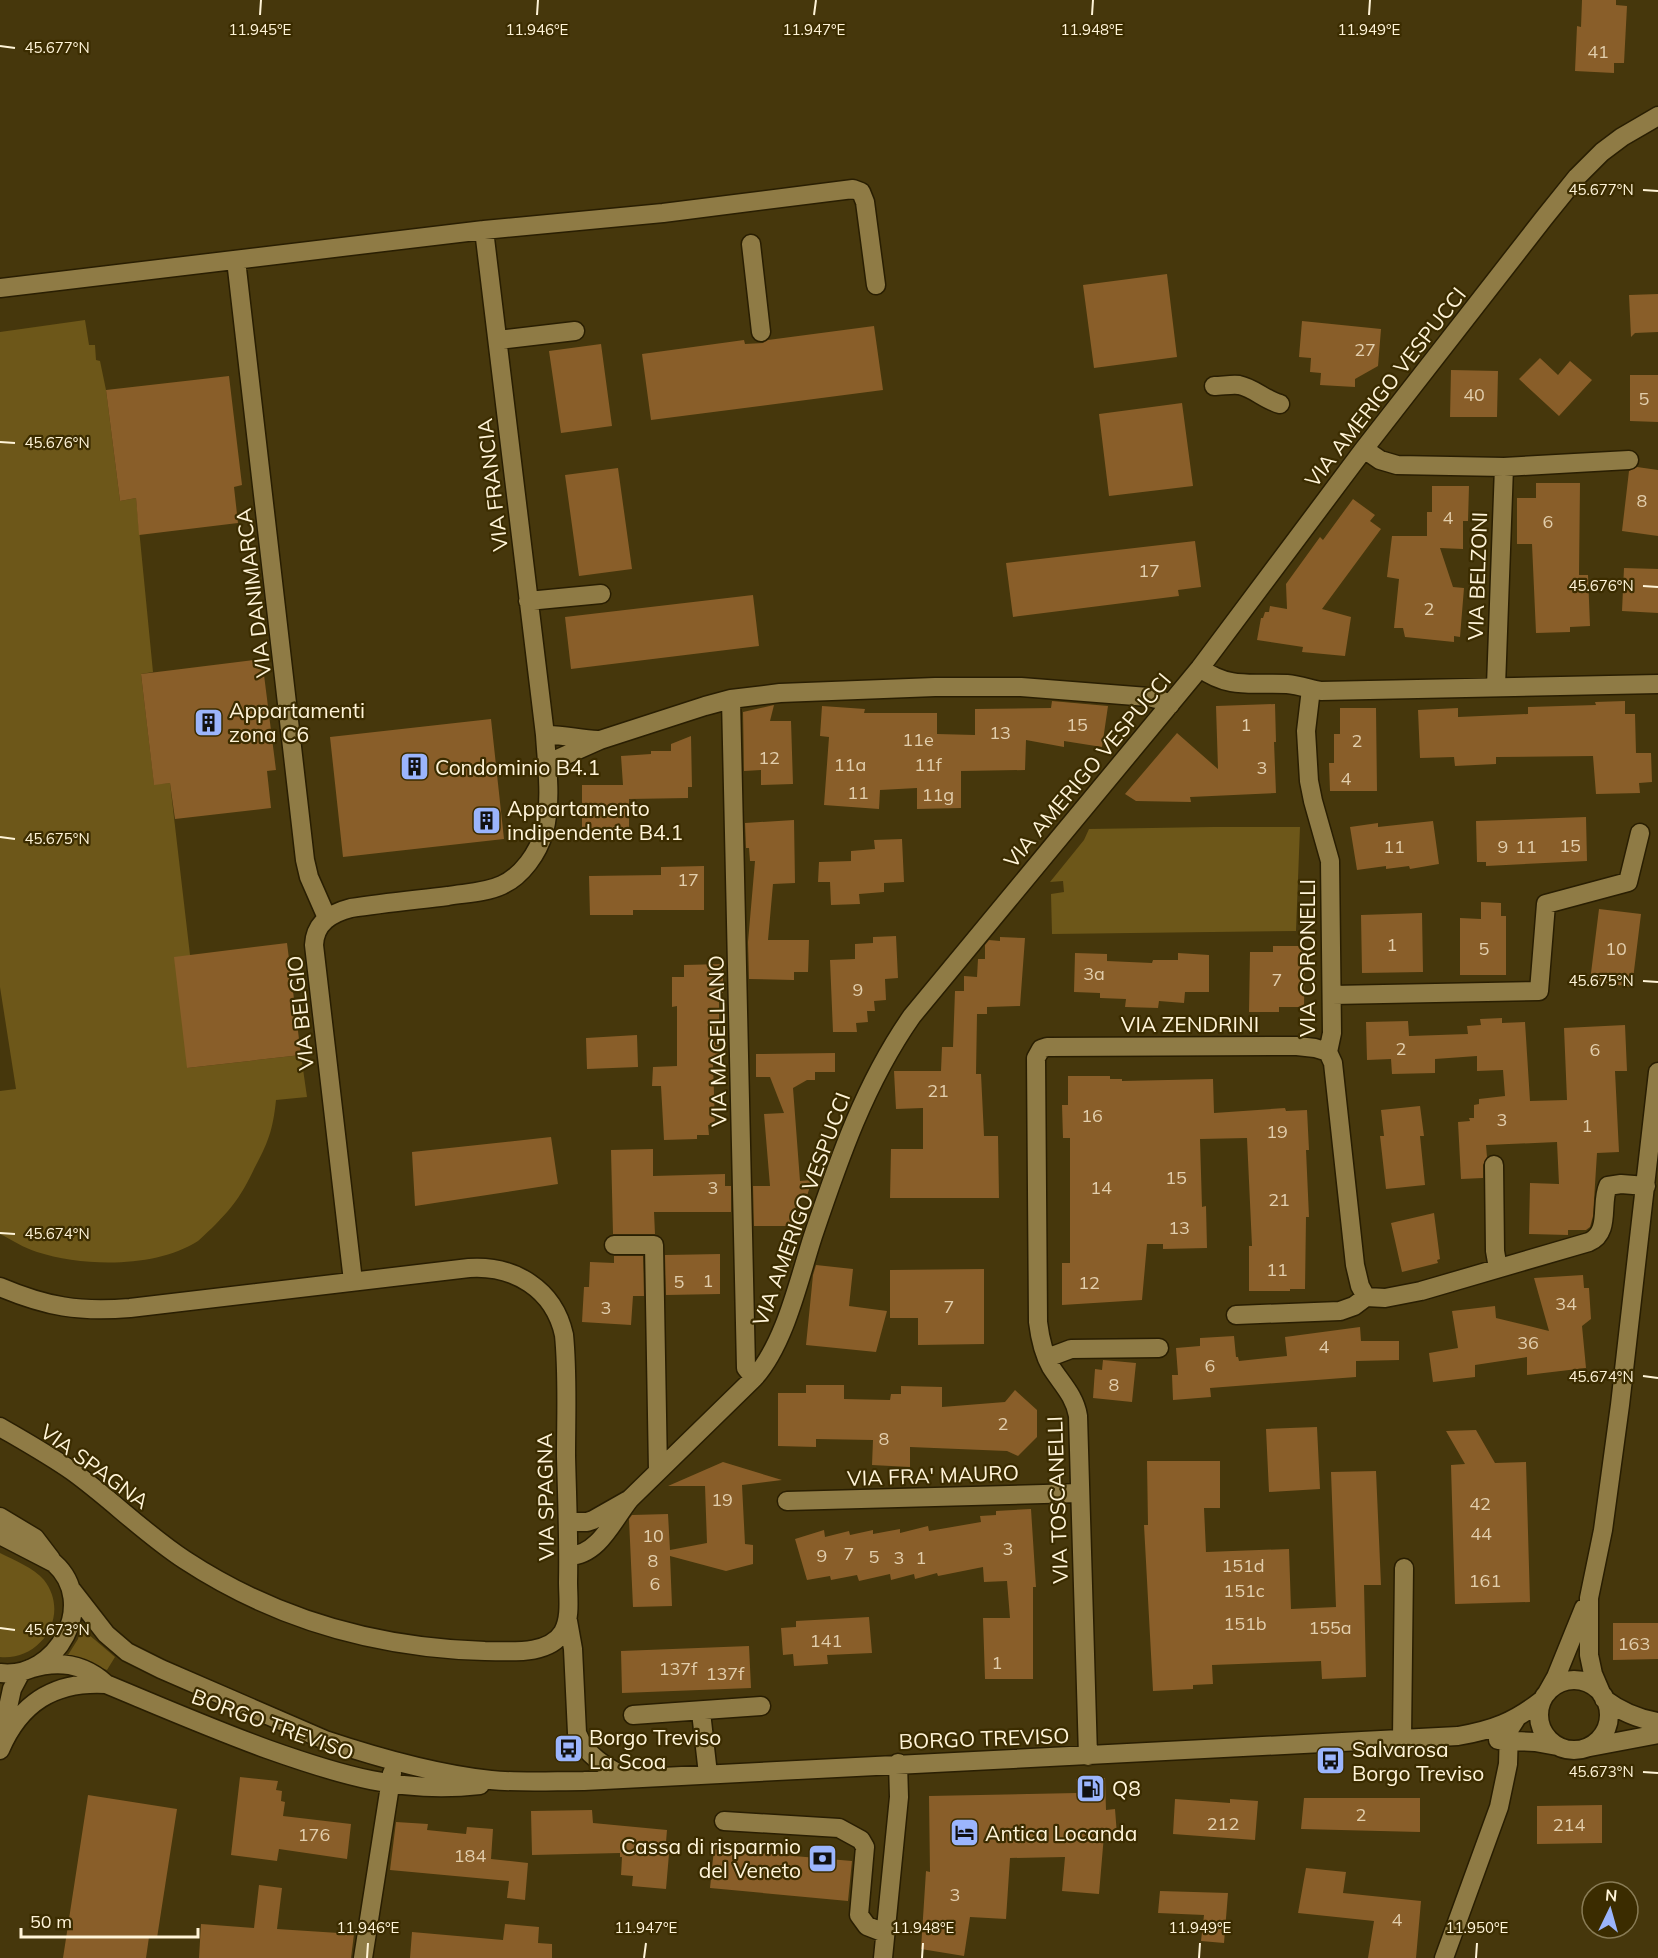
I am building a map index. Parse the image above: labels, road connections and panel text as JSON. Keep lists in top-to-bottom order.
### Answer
{
  "streets": {
    "street": [
      "VIA AMERIGO VESPUCCI",
      "VIA FRANCIA",
      "VIA BELZONI",
      "VIA DANIMARCA",
      "VIA CORONELLI",
      "VIA BELGIO",
      "VIA ZENDRINI",
      "VIA MAGELLANO",
      "VIA SPAGNA",
      "VIA FRA' MAURO",
      "VIA TOSCANELLI",
      "BORGO TREVISO"
    ]
  },
  "crossings": [
    ["VIA AMERIGO VESPUCCI", "VIA MAGELLANO"],
    ["VIA DANIMARCA", "VIA BELGIO"],
    ["VIA CORONELLI", "VIA ZENDRINI"],
    ["VIA BELGIO", "VIA SPAGNA"],
    ["VIA ZENDRINI", "VIA TOSCANELLI"],
    ["VIA FRA' MAURO", "VIA TOSCANELLI"],
    ["VIA TOSCANELLI", "BORGO TREVISO"]
  ],
  "places": {
    "building": ["Appartamenti zona C6", "Condominio B4.1", "Appartamento indipendente B4.1"],
    "bus stop": ["Borgo Treviso La Scoa", "Salvarosa Borgo Treviso"],
    "fuel station": ["Q8"],
    "hotel": ["Antica Locanda"],
    "bank": ["Cassa di risparmio del Veneto"]
  },
  "house_numbers": [
    "41",
    "27",
    "40",
    "5",
    "8",
    "4",
    "6",
    "17",
    "2",
    "15",
    "1",
    "13",
    "11e",
    "2",
    "12",
    "11a",
    "11f",
    "3",
    "4",
    "11",
    "11g",
    "15",
    "11",
    "9",
    "11",
    "17",
    "1",
    "5",
    "10",
    "3a",
    "7",
    "9",
    "2",
    "6",
    "21",
    "16",
    "3",
    "1",
    "19",
    "15",
    "3",
    "14",
    "21",
    "13",
    "11",
    "1",
    "5",
    "12",
    "34",
    "7",
    "3",
    "36",
    "4",
    "6",
    "8",
    "2",
    "8",
    "19",
    "42",
    "44",
    "10",
    "3",
    "7",
    "9",
    "5",
    "3",
    "1",
    "8",
    "151d",
    "161",
    "6",
    "151c",
    "151b",
    "155a",
    "141",
    "163",
    "1",
    "137f",
    "137f",
    "2",
    "212",
    "214",
    "176",
    "184",
    "3",
    "4"
  ],
  "scale_bar": "50 m",
  "north": "top",
  "coordinates": [
    "11.945°E",
    "11.946°E",
    "11.947°E",
    "11.948°E",
    "11.949°E",
    "45.677°N",
    "45.676°N",
    "45.675°N",
    "45.674°N",
    "45.673°N",
    "11.950°E"
  ]
}
